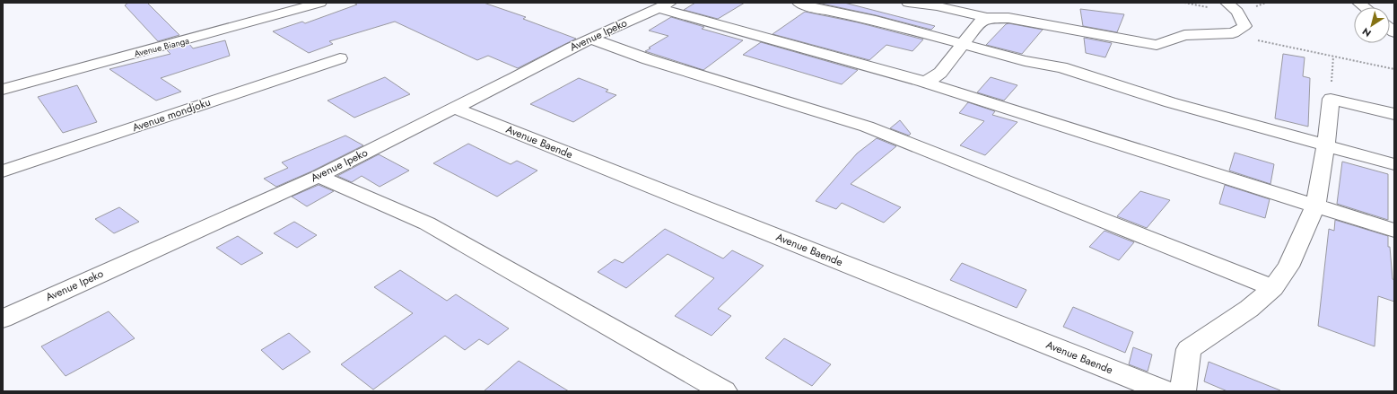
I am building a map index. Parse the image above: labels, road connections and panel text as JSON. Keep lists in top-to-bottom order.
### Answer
{
  "streets": {
    "street": [
      "Avenue Ipeko",
      "Avenue Bianga",
      "Avenue mondjoku",
      "Avenue Baende"
    ]
  },
  "crossings": [
    ["Avenue Ipeko", "Avenue Baende"]
  ],
  "north": "bottom left"
}
